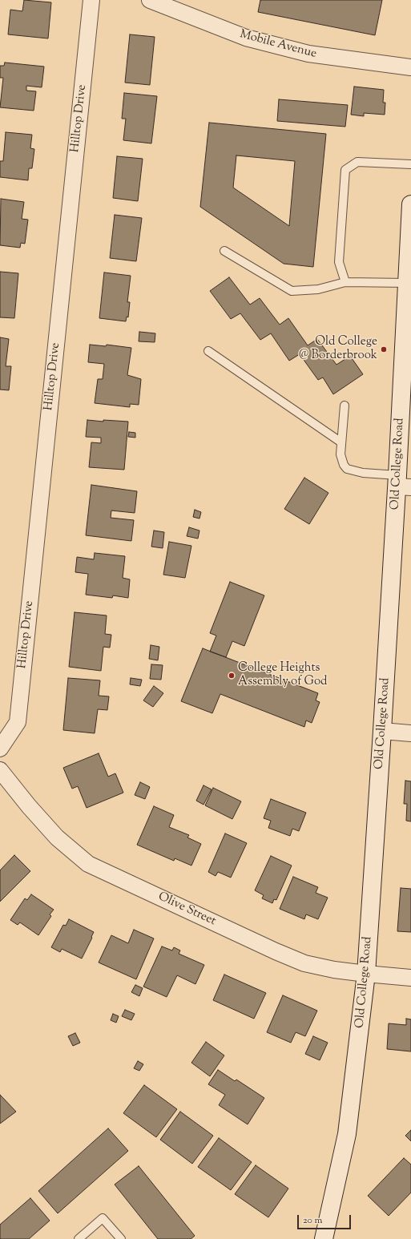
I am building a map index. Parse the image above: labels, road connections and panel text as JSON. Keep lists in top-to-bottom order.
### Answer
{
  "streets": {
    "street": [
      "Mobile Avenue",
      "Hilltop Drive",
      "Old College Road",
      "Olive Street"
    ]
  },
  "crossings": [
    ["Old College Road", "Olive Street"]
  ],
  "places": ["Old College @ Borderbrook", "College Heights Assembly of God"],
  "scale_bar": "20 m"
}
